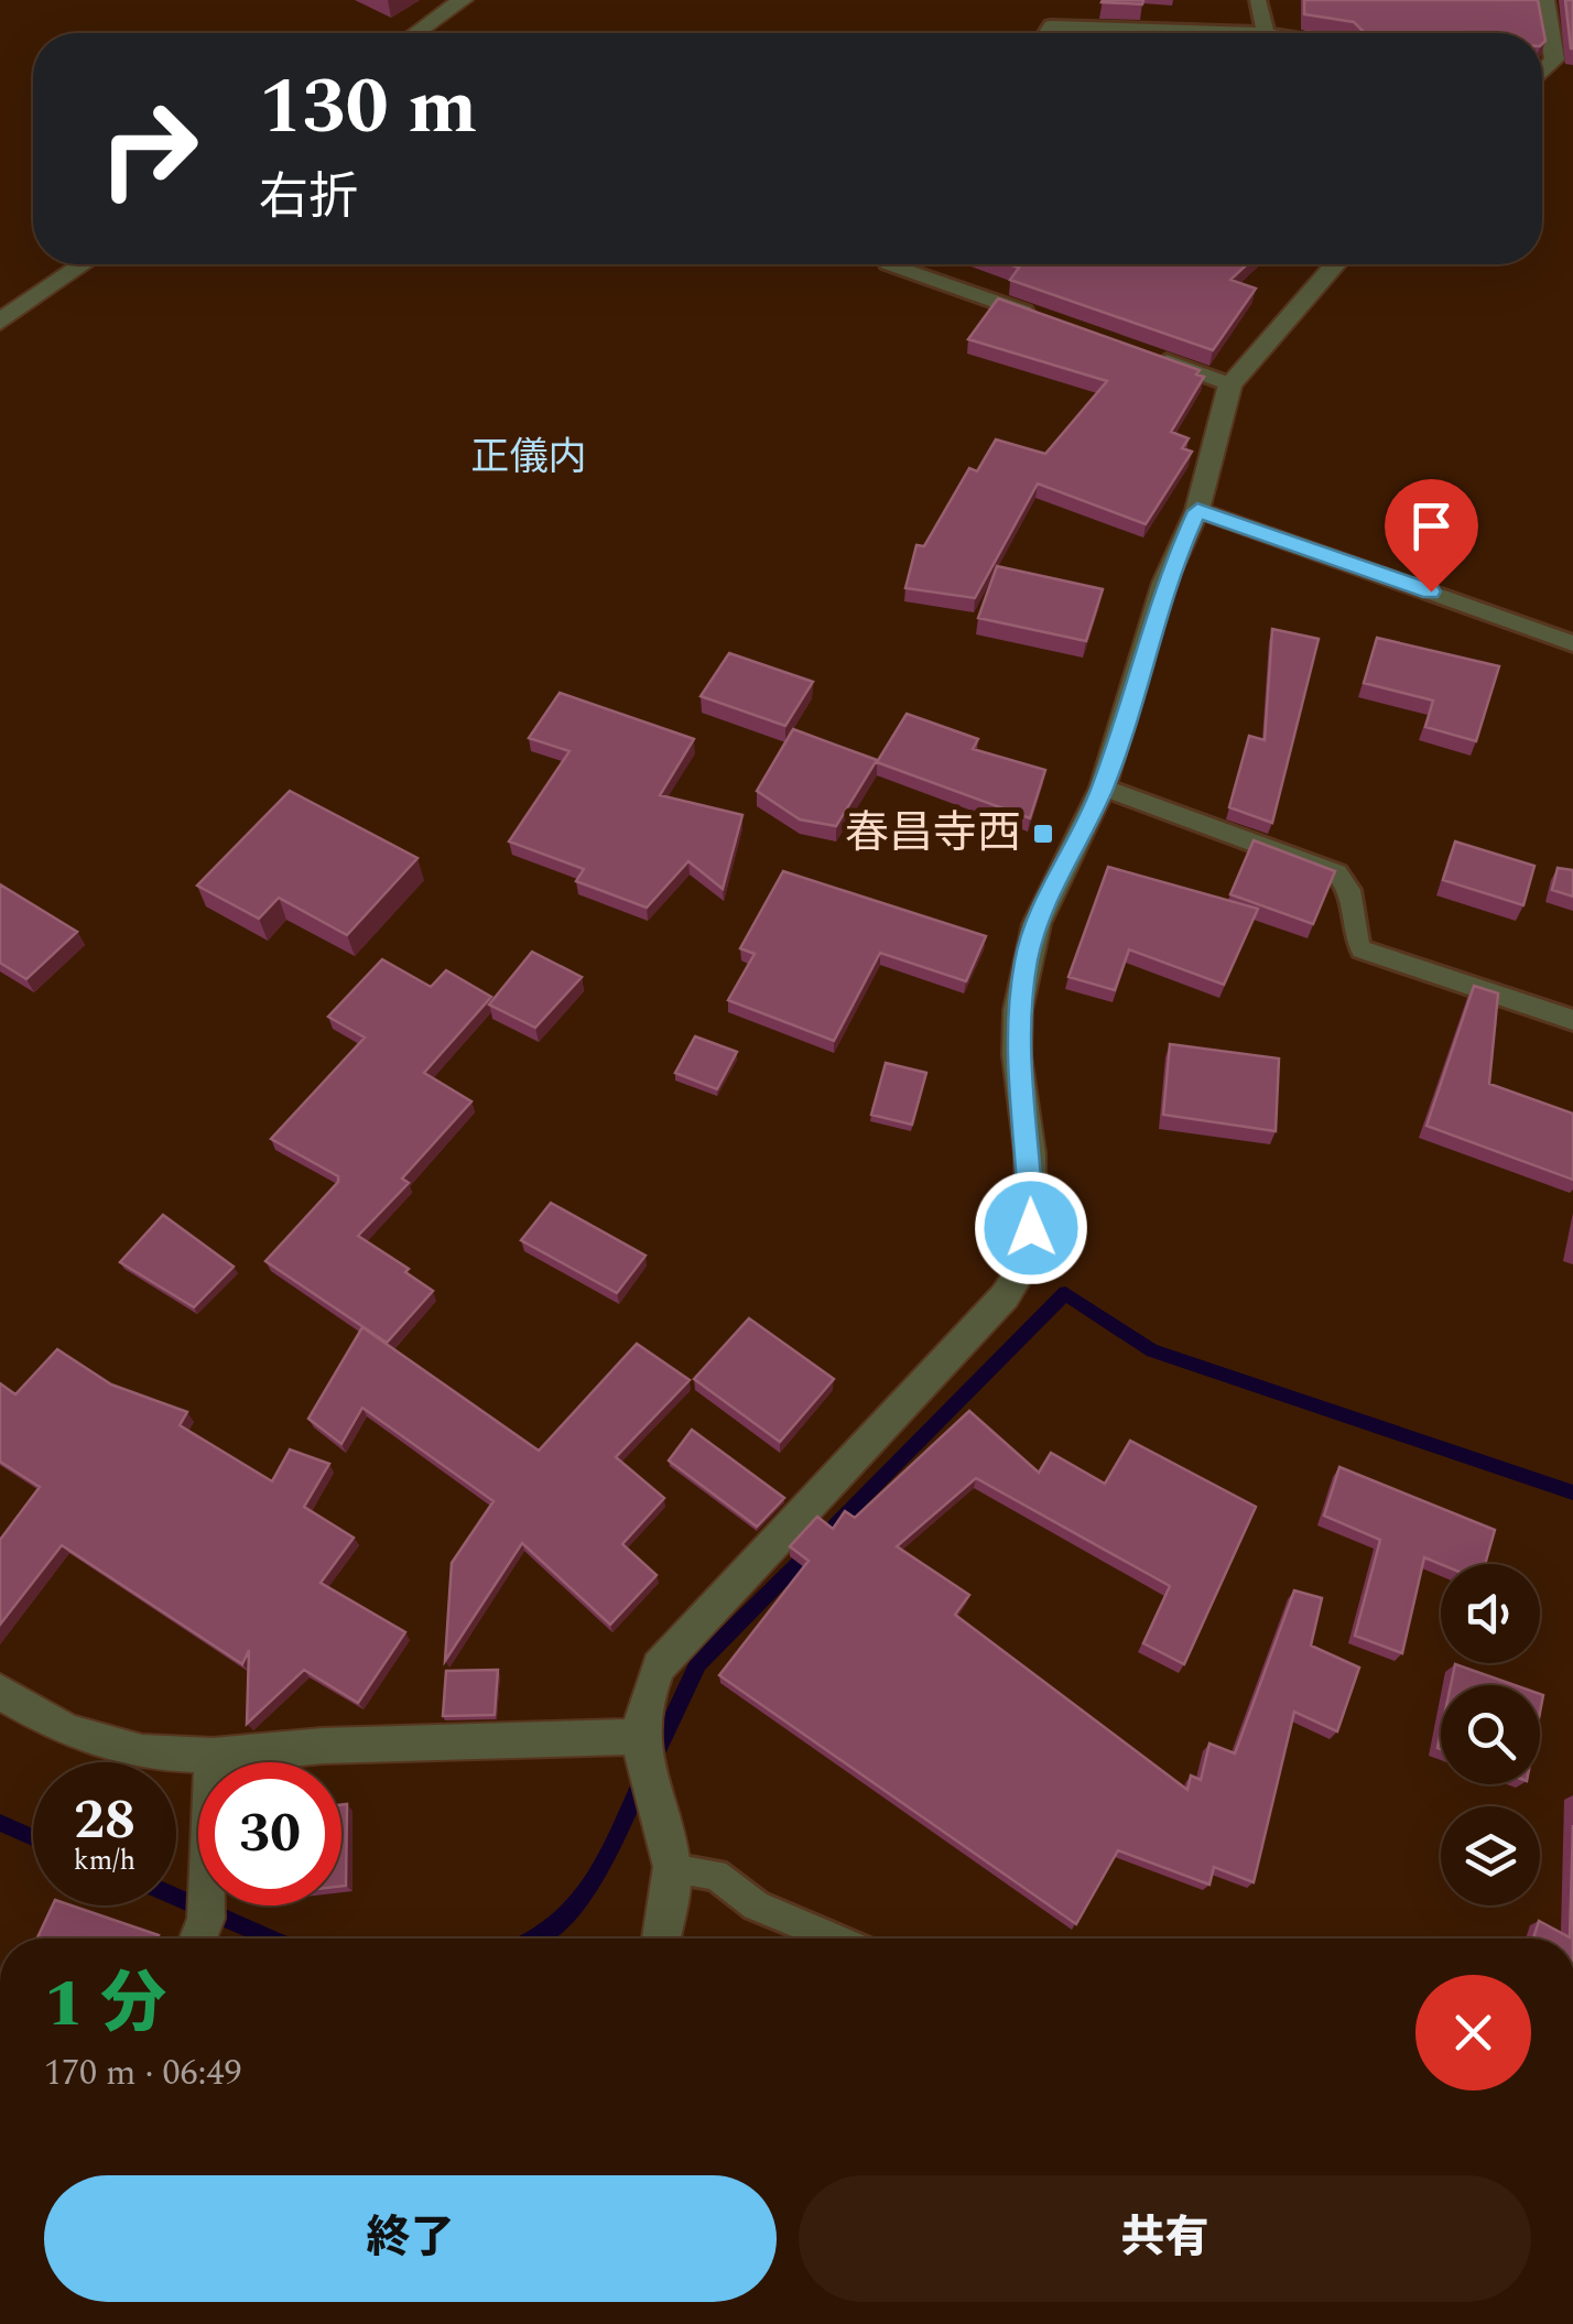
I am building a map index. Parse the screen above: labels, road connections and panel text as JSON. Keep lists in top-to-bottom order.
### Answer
{
  "districts": ["正儀内"],
  "places": {
    "transit": ["春昌寺西"]
  },
  "page": {
    "turn": ["130 m", "右折"],
    "speed": "28 km/h",
    "limit": "30",
    "heading": ["1 分", "170 m · 06:49"],
    "buttons": ["終了", "共有"]
  }
}
